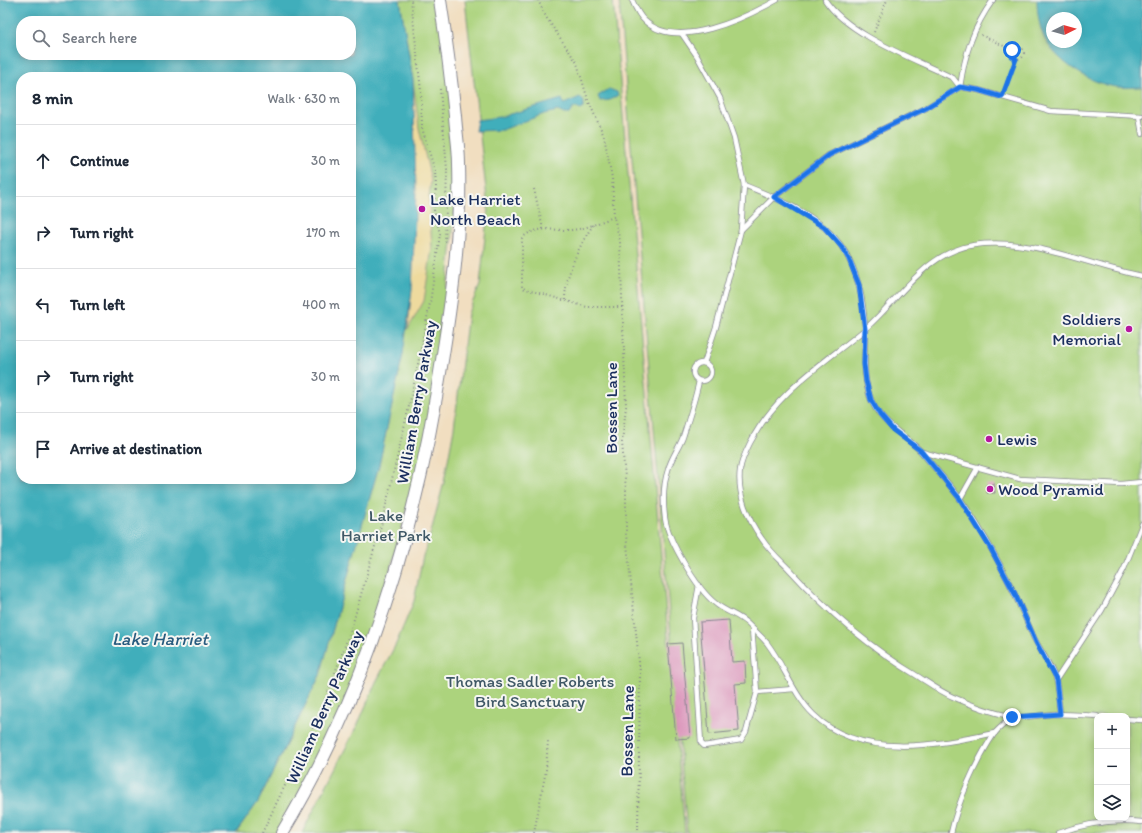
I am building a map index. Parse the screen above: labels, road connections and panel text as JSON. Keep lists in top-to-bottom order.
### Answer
{
  "streets": {
    "street": ["William Berry Parkway"],
    "path": ["Bossen Lane"]
  },
  "water": ["Lake Harriet"],
  "parks": ["Lake Harriet Park", "Thomas Sadler Roberts Bird Sanctuary"],
  "places": [
    "Lake Harriet North Beach",
    "Soldiers Memorial",
    "Lewis",
    "Wood Pyramid"
  ],
  "north": "right",
  "page": {
    "search": "Search here",
    "heading": ["8 min", "Walk · 630 m"],
    "list": [
      ["Continue", "30 m"],
      ["Turn right", "170 m"],
      ["Turn left", "400 m"],
      ["Turn right", "30 m"],
      "Arrive at destination"
    ],
    "map_buttons": ["+", "−"]
  }
}
